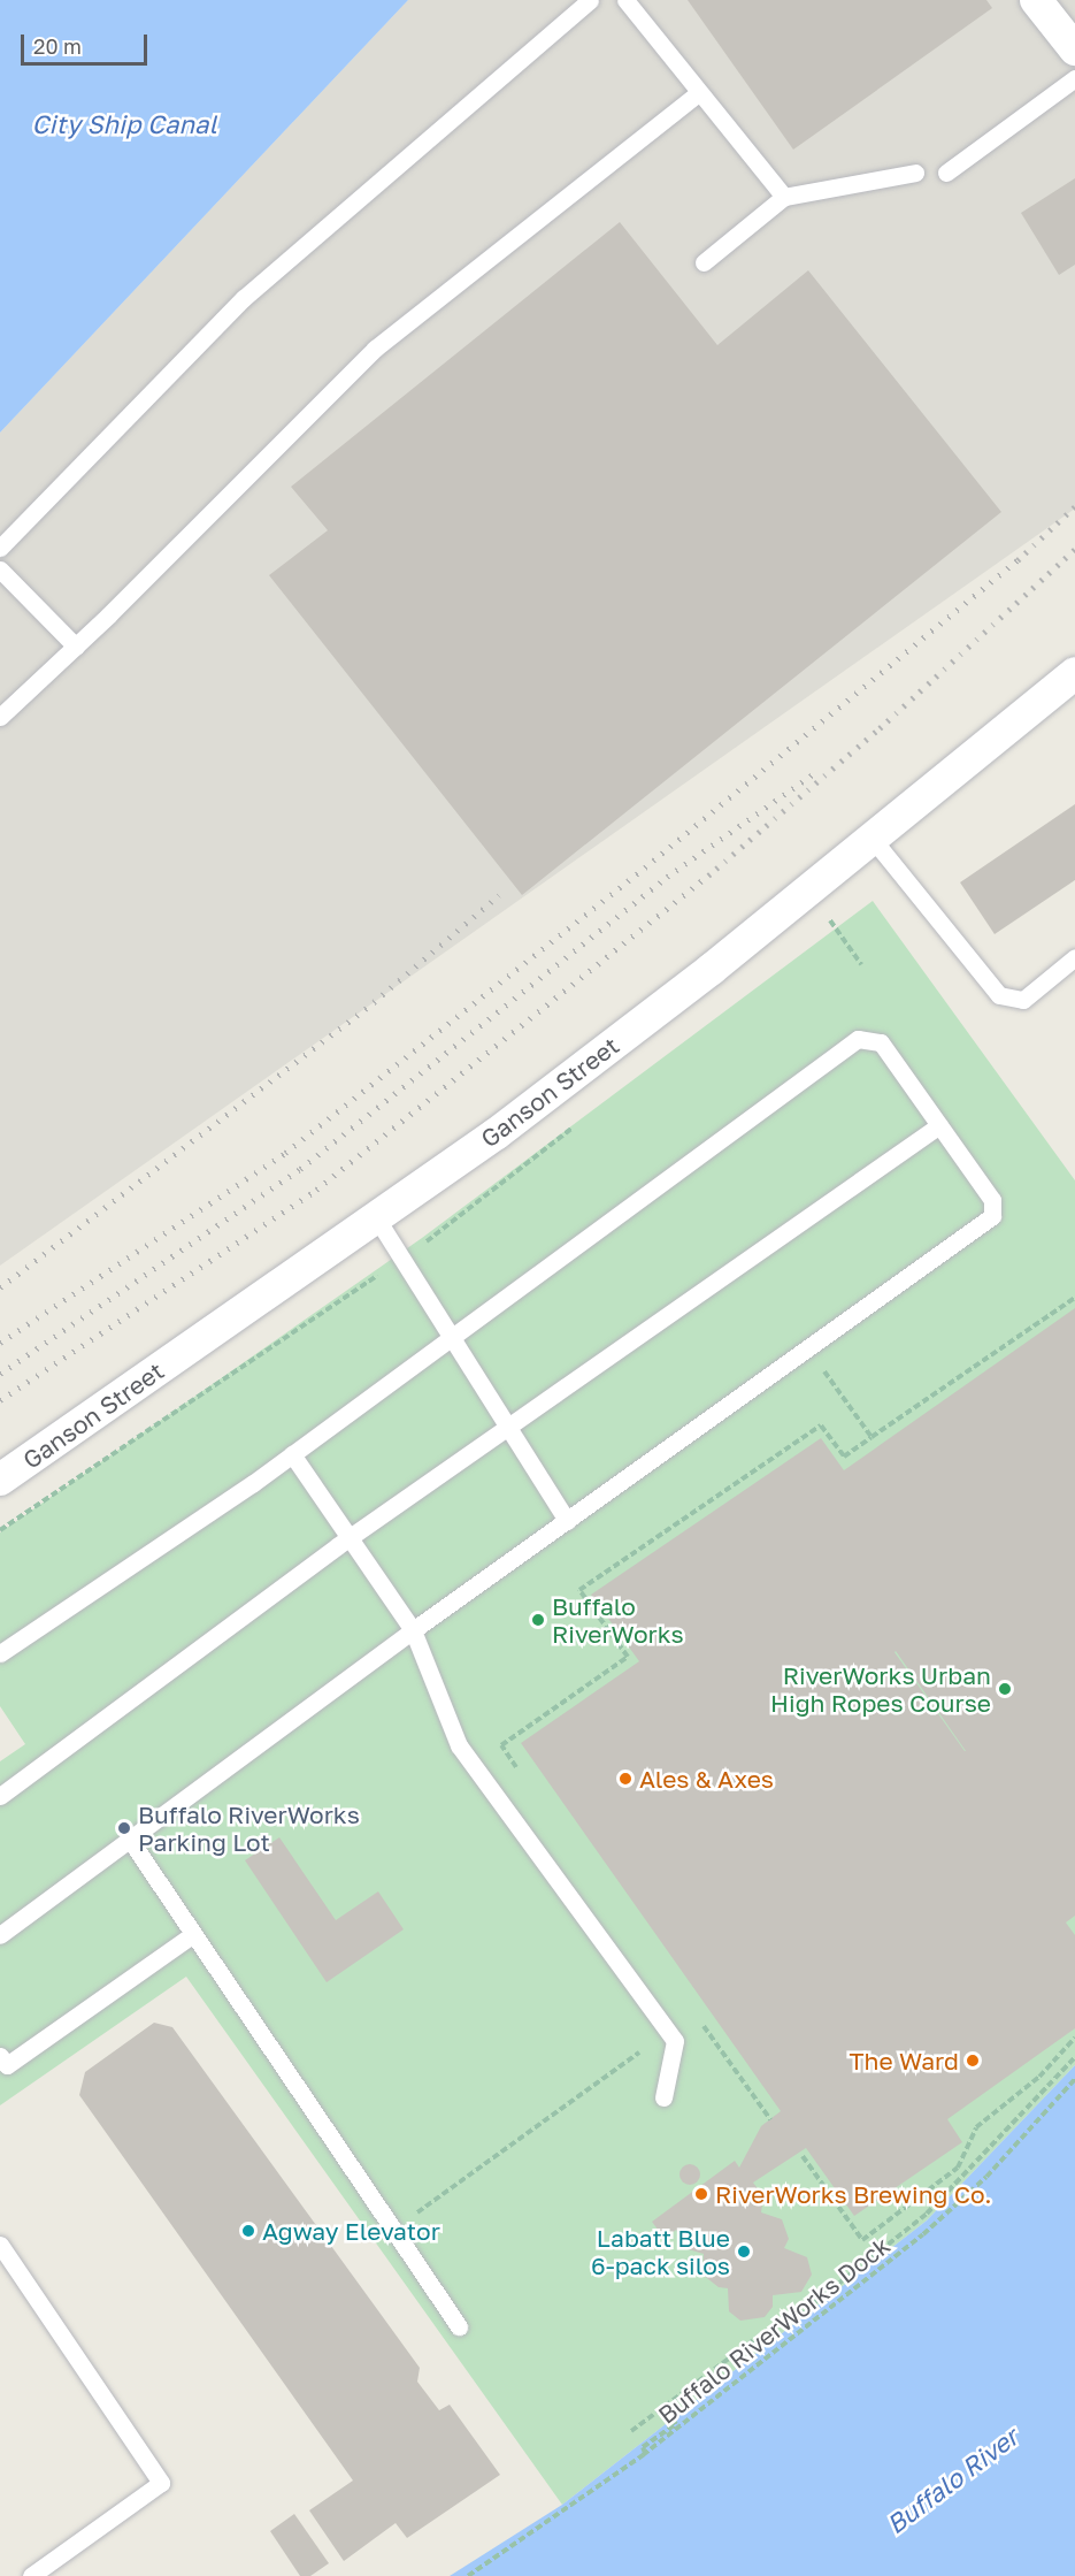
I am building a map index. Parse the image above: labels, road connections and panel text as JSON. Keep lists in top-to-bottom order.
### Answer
{
  "streets": {
    "street": ["Ganson Street"],
    "path": ["Buffalo RiverWorks Dock"]
  },
  "water": ["City Ship Canal", "Buffalo River"],
  "places": [
    "Buffalo RiverWorks",
    "RiverWorks Urban High Ropes Course",
    "Ales & Axes",
    "Buffalo RiverWorks Parking Lot",
    "The Ward",
    "RiverWorks Brewing Co.",
    "Agway Elevator",
    "Labatt Blue 6-pack silos"
  ],
  "scale_bar": "20 m"
}
